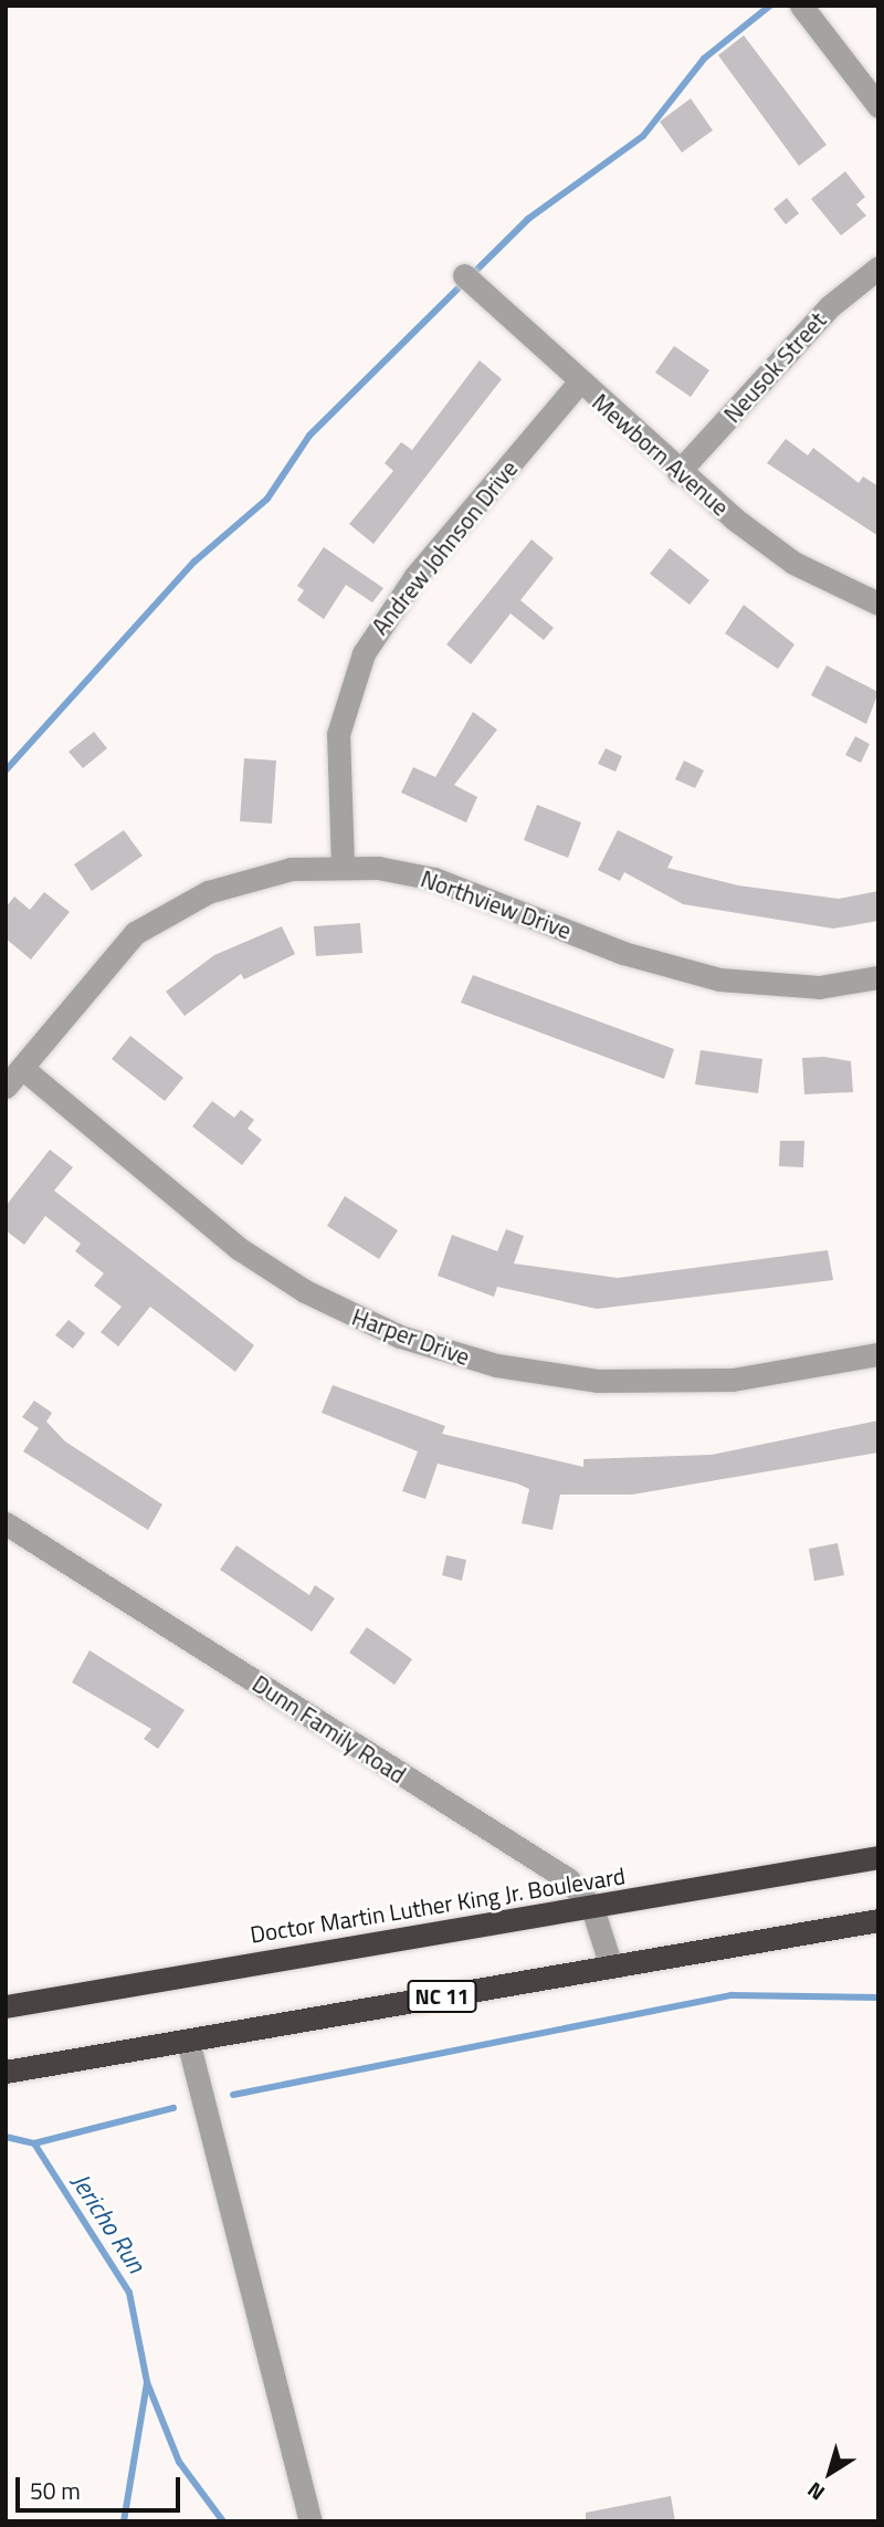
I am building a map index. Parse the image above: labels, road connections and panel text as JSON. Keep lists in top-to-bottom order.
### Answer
{
  "streets": {
    "highway": ["Doctor Martin Luther King Jr. Boulevard", "NC 11"],
    "street": [
      "Neusok Street",
      "Mewborn Avenue",
      "Andrew Johnson Drive",
      "Northview Drive",
      "Harper Drive",
      "Dunn Family Road"
    ]
  },
  "crossings": [
    ["Neusok Street", "Mewborn Avenue"],
    ["Mewborn Avenue", "Andrew Johnson Drive"],
    ["Andrew Johnson Drive", "Northview Drive"],
    ["Northview Drive", "Harper Drive"],
    ["Dunn Family Road", "Doctor Martin Luther King Jr. Boulevard"],
    ["Dunn Family Road", "NC 11"]
  ],
  "water": ["Jericho Run"],
  "scale_bar": "50 m",
  "north": "bottom left"
}
